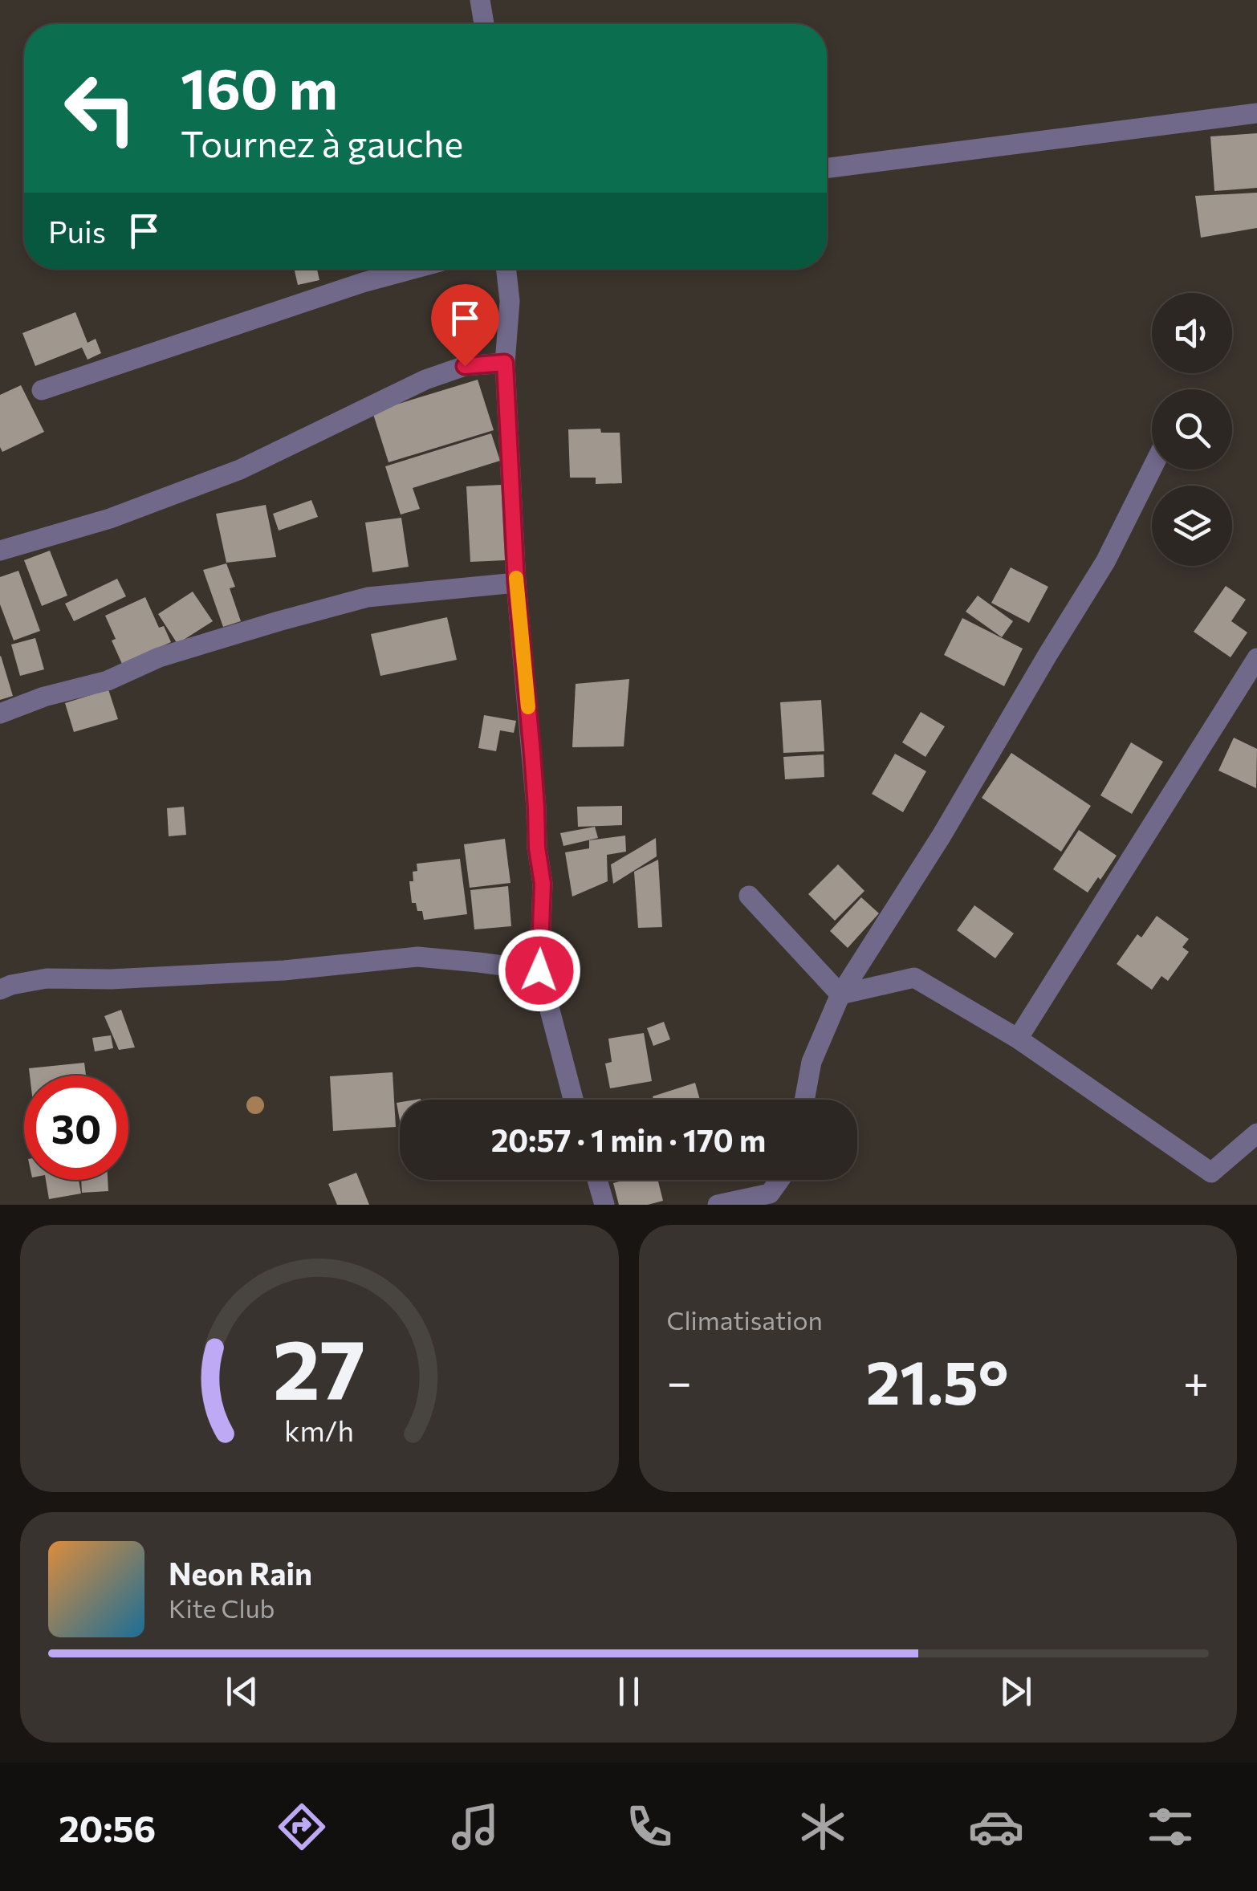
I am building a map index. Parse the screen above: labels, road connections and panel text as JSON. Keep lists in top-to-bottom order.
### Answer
{
  "page": {
    "turn": ["160 m", "Tournez à gauche"],
    "then": "Puis",
    "limit": "30",
    "trip": "20:57 · 1 min · 170 m",
    "tile": "Climatisation",
    "heat": ["−", "21.5°", "+"],
    "song": ["Neon Rain", "Kite Club"],
    "tabs": "20:56",
    "gauge": ["27", "km/h"]
  }
}
